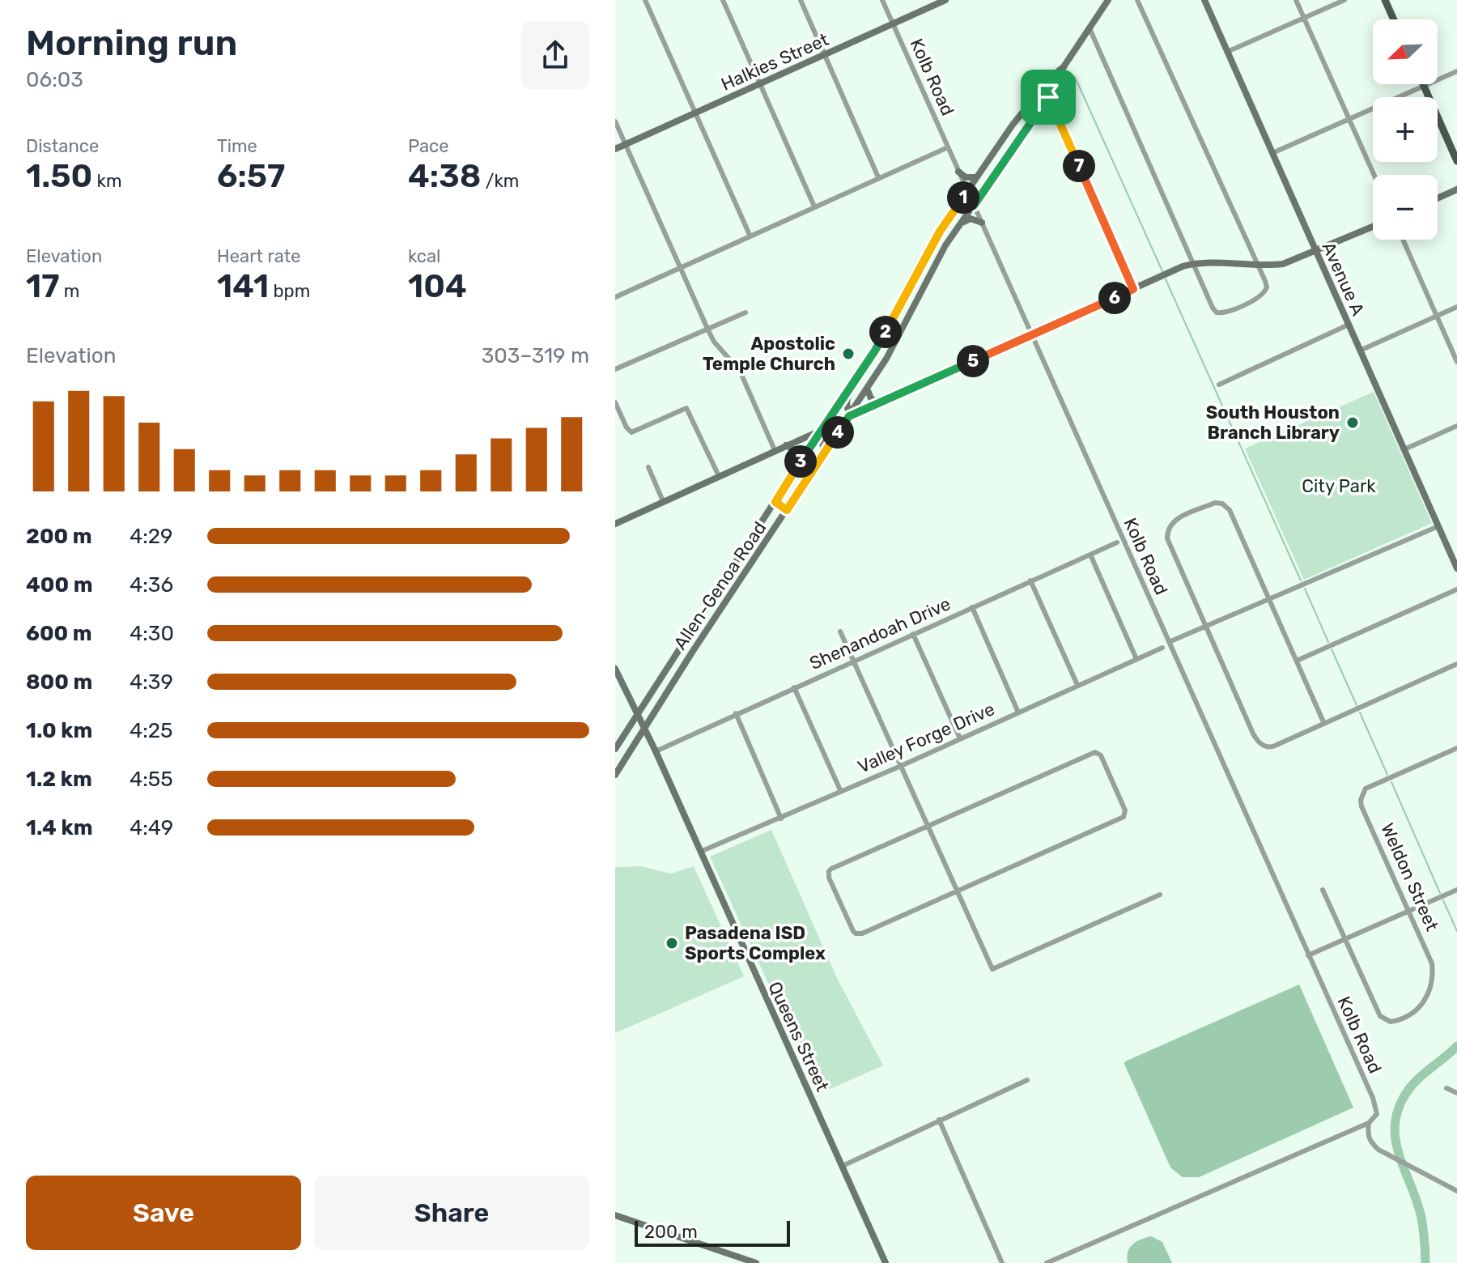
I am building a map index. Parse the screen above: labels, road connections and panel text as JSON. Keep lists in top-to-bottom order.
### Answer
{
  "streets": {
    "street": [
      "Halkies Street",
      "Kolb Road",
      "Avenue A",
      "Allen-Genoa Road",
      "Shenandoah Drive",
      "Valley Forge Drive",
      "Weldon Street",
      "Queens Street"
    ]
  },
  "crossings": [
    ["Halkies Street", "Kolb Road"],
    ["Kolb Road", "Allen-Genoa Road"],
    ["Allen-Genoa Road", "Queens Street"],
    ["Shenandoah Drive", "Queens Street"],
    ["Valley Forge Drive", "Queens Street"]
  ],
  "parks": ["City Park"],
  "places": ["Apostolic Temple Church", "South Houston Branch Library", "Pasadena ISD Sports Complex"],
  "scale_bar": "200 m",
  "north": "bottom left",
  "page": {
    "heading": ["Morning run", "06:03"],
    "map_buttons": ["+", "−"],
    "stats": [
      ["Distance", "1.50 km"],
      ["Time", "6:57"],
      ["Pace", "4:38 /km"],
      ["Elevation", "17 m"],
      ["Heart rate", "141 bpm"],
      ["kcal", "104"]
    ],
    "pins": [
      "7",
      "1",
      "6",
      "2",
      "5",
      "4",
      "3"
    ],
    "chart": ["Elevation", "303–319 m"],
    "list": [
      {
        "name": "200 m",
        "note": "4:29"
      },
      {
        "name": "400 m",
        "note": "4:36"
      },
      {
        "name": "600 m",
        "note": "4:30"
      },
      {
        "name": "800 m",
        "note": "4:39"
      },
      {
        "name": "1.0 km",
        "note": "4:25"
      },
      {
        "name": "1.2 km",
        "note": "4:55"
      },
      {
        "name": "1.4 km",
        "note": "4:49"
      }
    ],
    "buttons": ["Save", "Share"],
    "scale": "200 m"
  }
}
